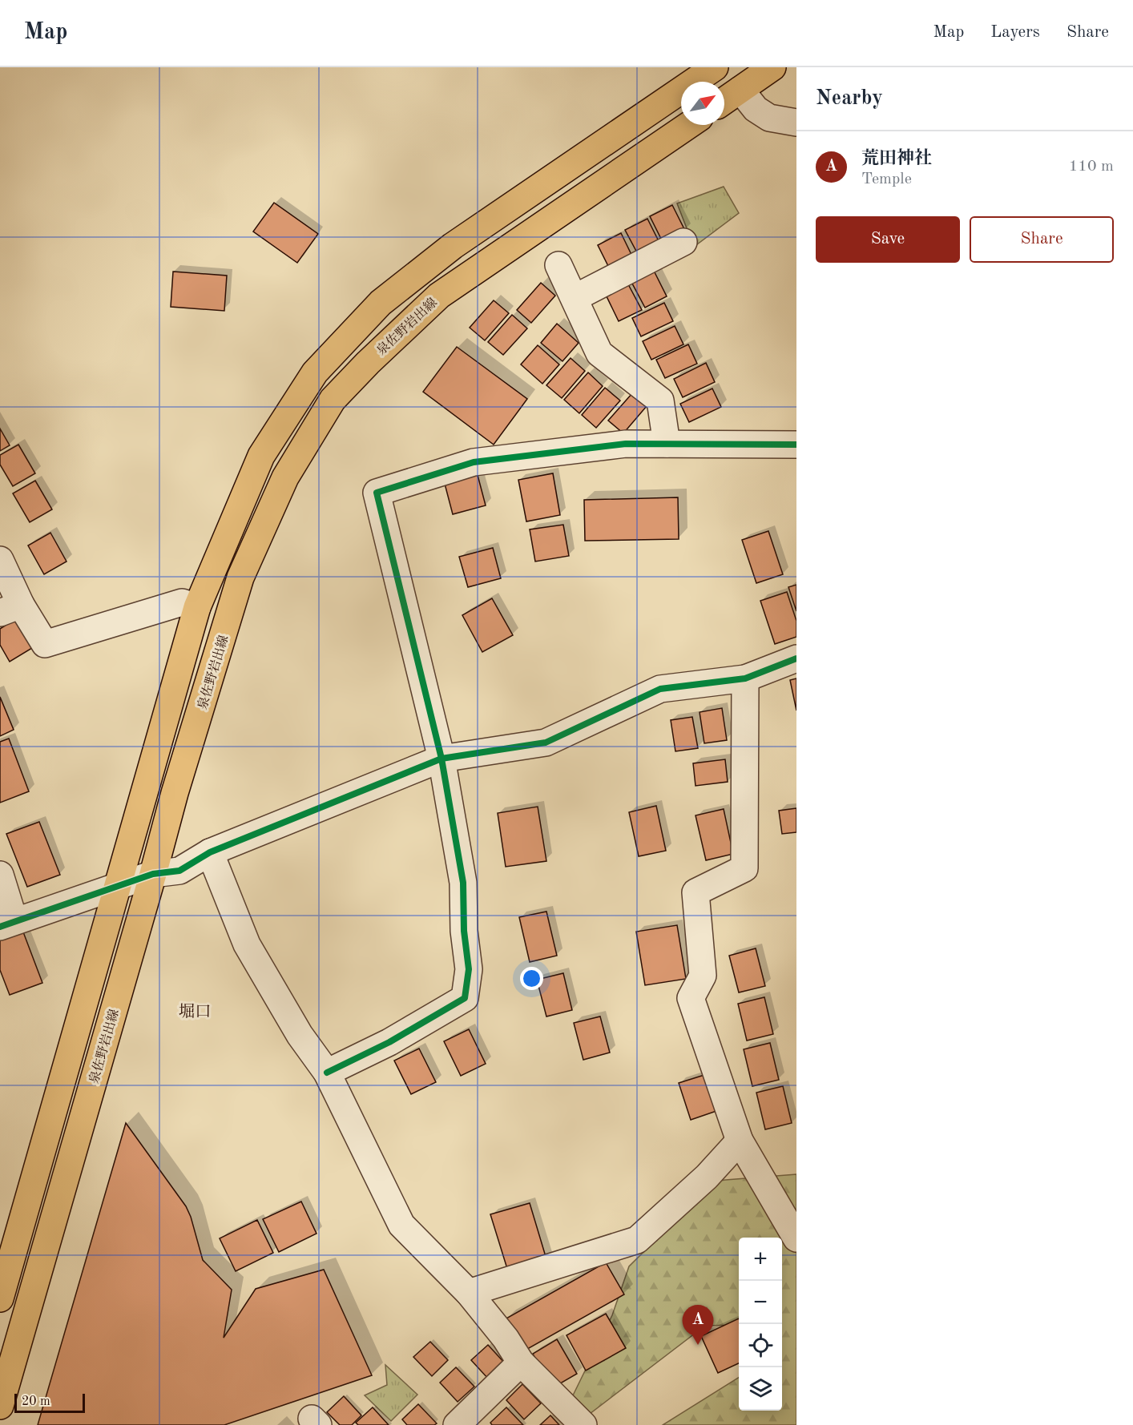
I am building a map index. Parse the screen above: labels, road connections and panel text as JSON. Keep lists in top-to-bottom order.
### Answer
{
  "streets": {
    "main road": ["泉佐野岩出線"]
  },
  "districts": ["堀口"],
  "scale_bar": "20 m",
  "north": "top right",
  "page": {
    "header": "Map",
    "nav": ["Map", "Layers", "Share"],
    "heading": "Nearby",
    "list": [
      {
        "mark": "A",
        "name": "荒田神社",
        "note": "Temple",
        "value": "110 m"
      }
    ],
    "buttons": ["Save", "Share"],
    "map_buttons": ["+", "−"],
    "pins": "A",
    "scale": "20 m"
  }
}
